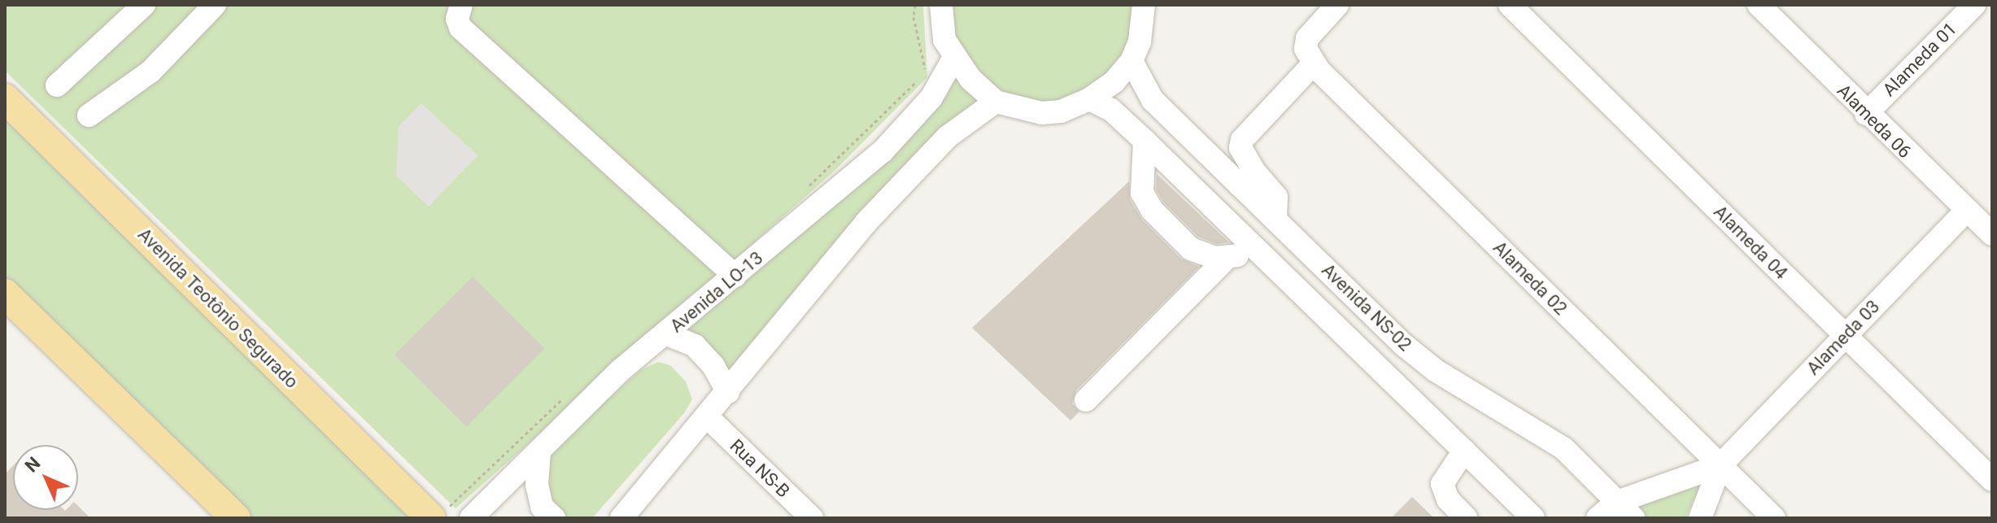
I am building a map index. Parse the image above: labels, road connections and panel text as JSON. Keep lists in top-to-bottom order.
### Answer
{
  "streets": {
    "main road": ["Avenida Teotônio Segurado"],
    "street": [
      "Alameda 01",
      "Alameda 06",
      "Alameda 04",
      "Alameda 02",
      "Avenida LO-13",
      "Avenida NS-02",
      "Alameda 03",
      "Rua NS-B"
    ]
  },
  "crossings": [
    ["Alameda 01", "Alameda 06"],
    ["Alameda 06", "Alameda 03"],
    ["Alameda 04", "Alameda 03"],
    ["Alameda 02", "Alameda 03"],
    ["Avenida NS-02", "Alameda 03"]
  ],
  "north": "top left"
}
